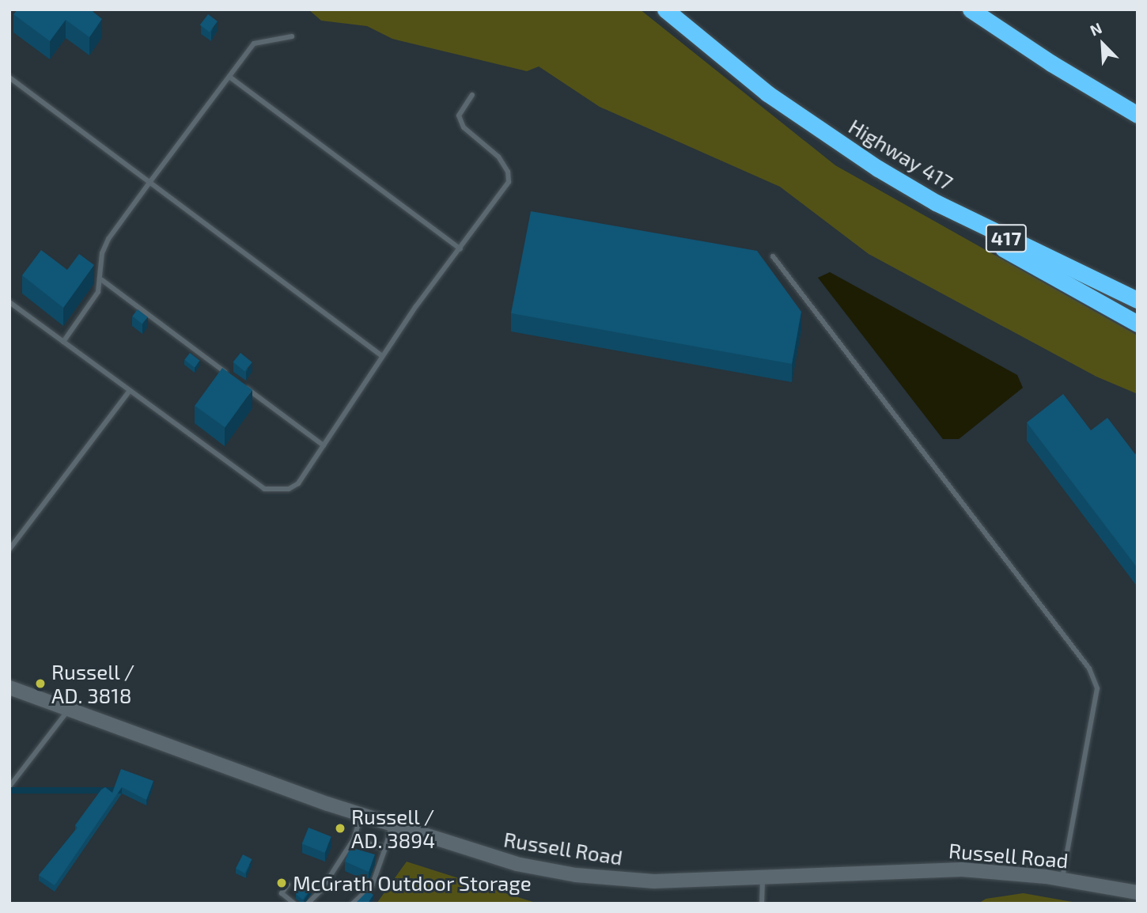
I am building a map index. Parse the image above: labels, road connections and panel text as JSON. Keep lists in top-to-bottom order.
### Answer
{
  "streets": {
    "highway": ["Highway 417", "417"],
    "main road": ["Russell Road"]
  },
  "places": ["Russell / AD. 3818", "Russell / AD. 3894", "McGrath Outdoor Storage"],
  "north": "top left"
}
